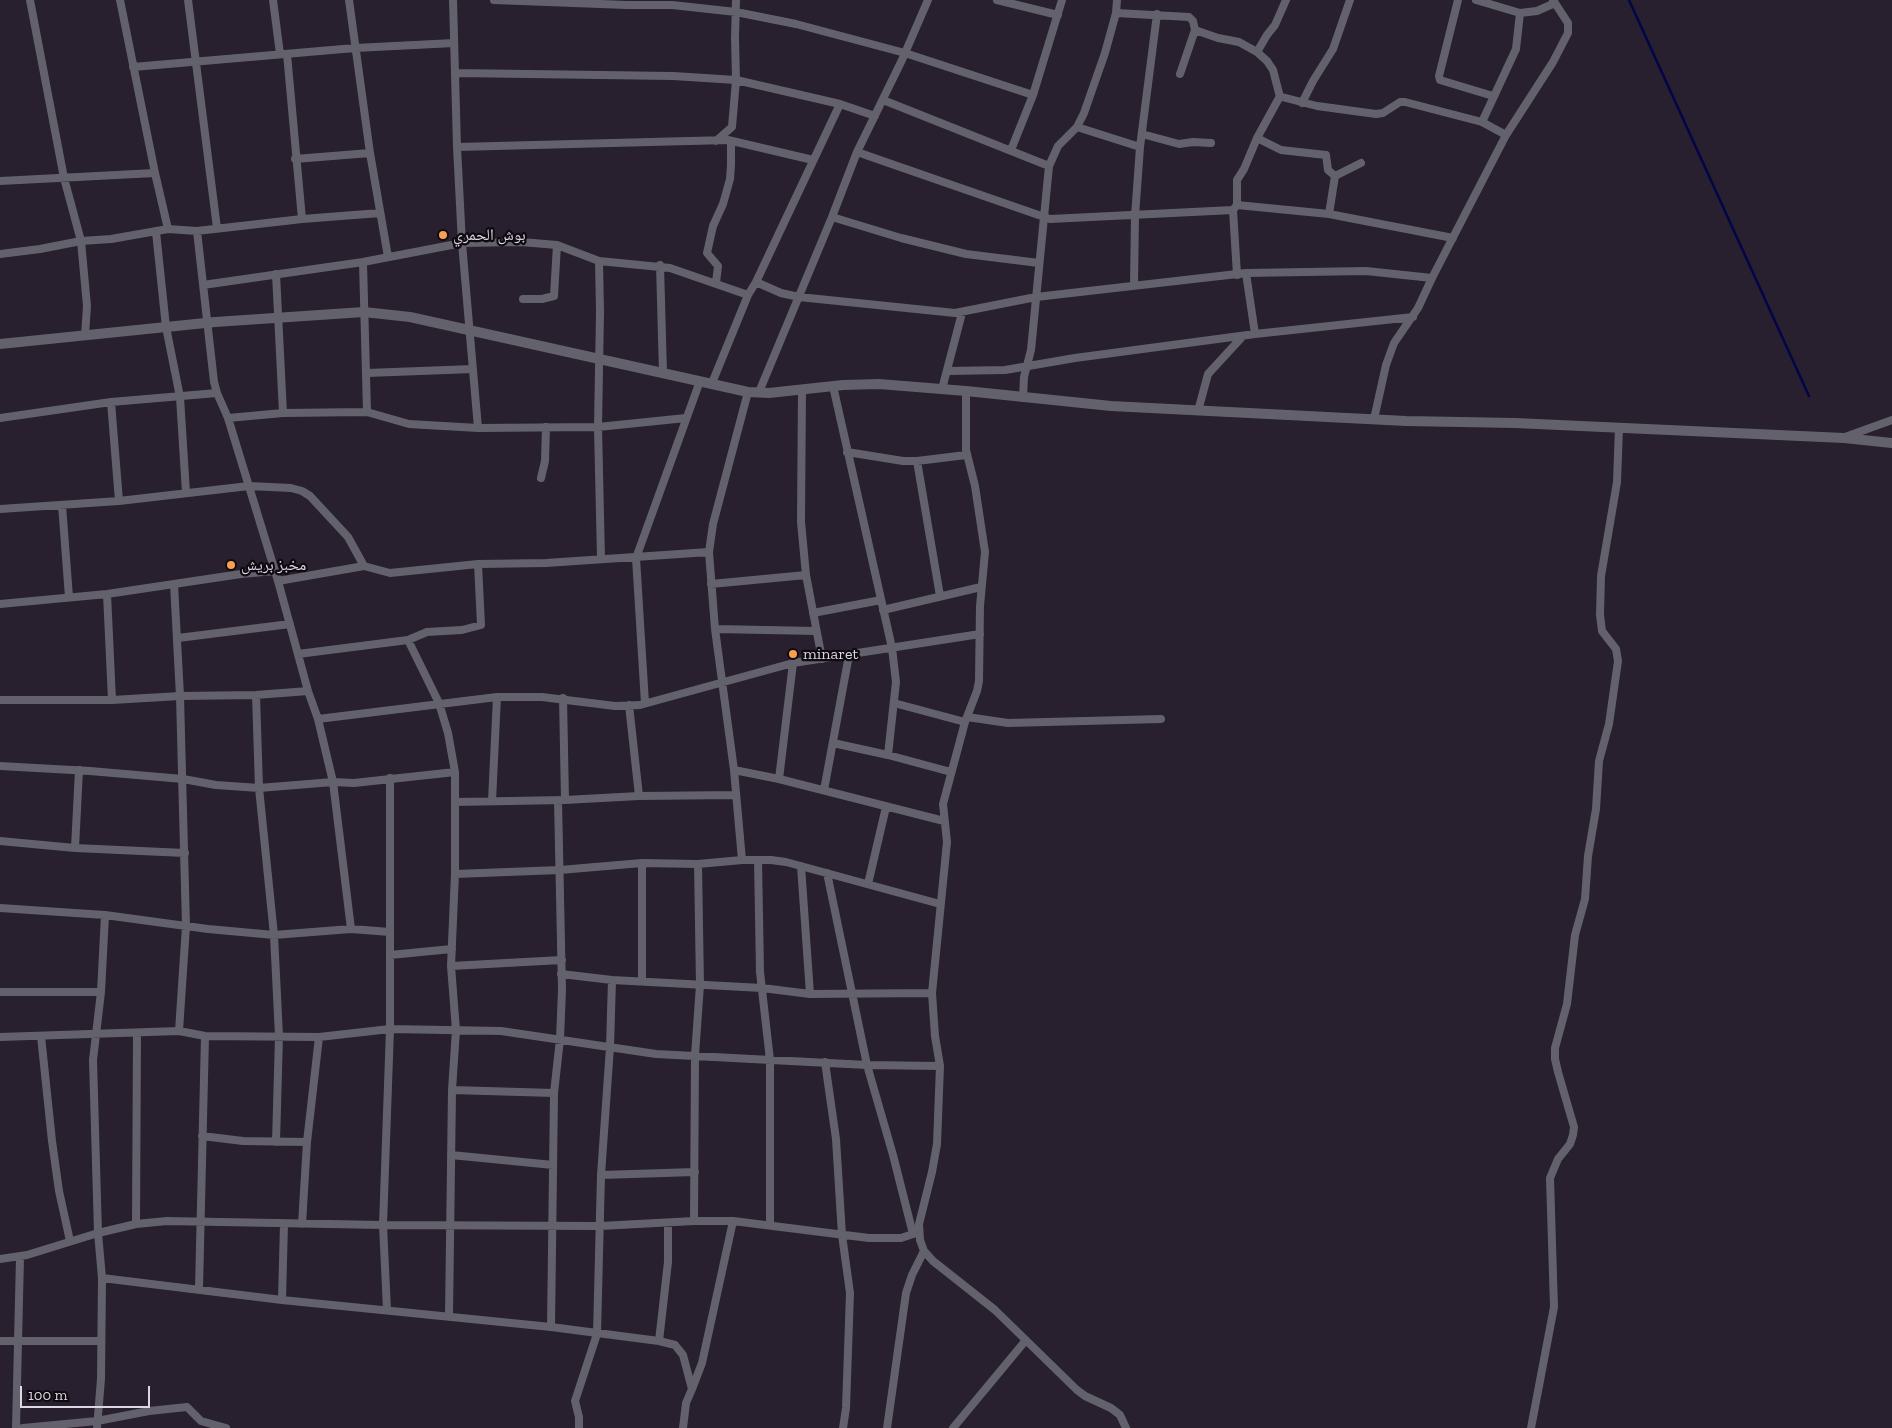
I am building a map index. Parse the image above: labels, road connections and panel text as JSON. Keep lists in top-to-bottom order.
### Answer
{
  "places": ["بوش الحمري", "مخبز بريش", "minaret"],
  "scale_bar": "100 m"
}
